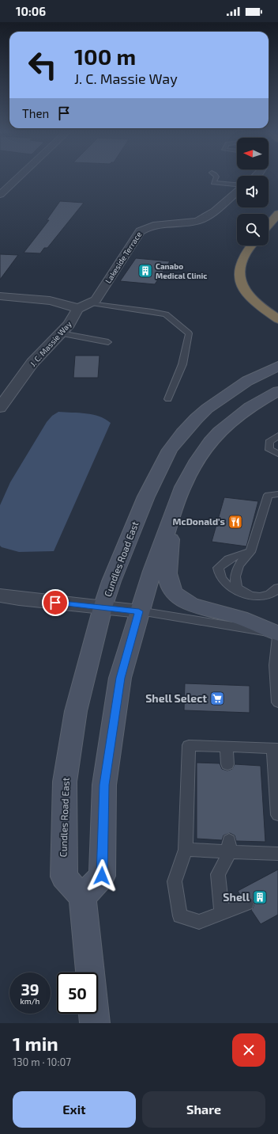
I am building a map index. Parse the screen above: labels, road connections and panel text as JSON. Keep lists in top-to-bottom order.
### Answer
{
  "streets": {
    "main road": ["Cundles Road East"],
    "street": ["Lakeside Terrace", "J. C. Massie Way"]
  },
  "crossings": [
    ["Lakeside Terrace", "J. C. Massie Way"]
  ],
  "places": {
    "building": ["Canabo Medical Clinic", "Shell"],
    "restaurant": ["McDonald's"],
    "supermarket": ["Shell Select"]
  },
  "north": "left",
  "page": {
    "status": "10:06",
    "turn": ["100 m", "J. C. Massie Way"],
    "then": "Then",
    "speed": "39 km/h",
    "limit": "50",
    "heading": ["1 min", "130 m · 10:07"],
    "buttons": ["Exit", "Share"]
  }
}
